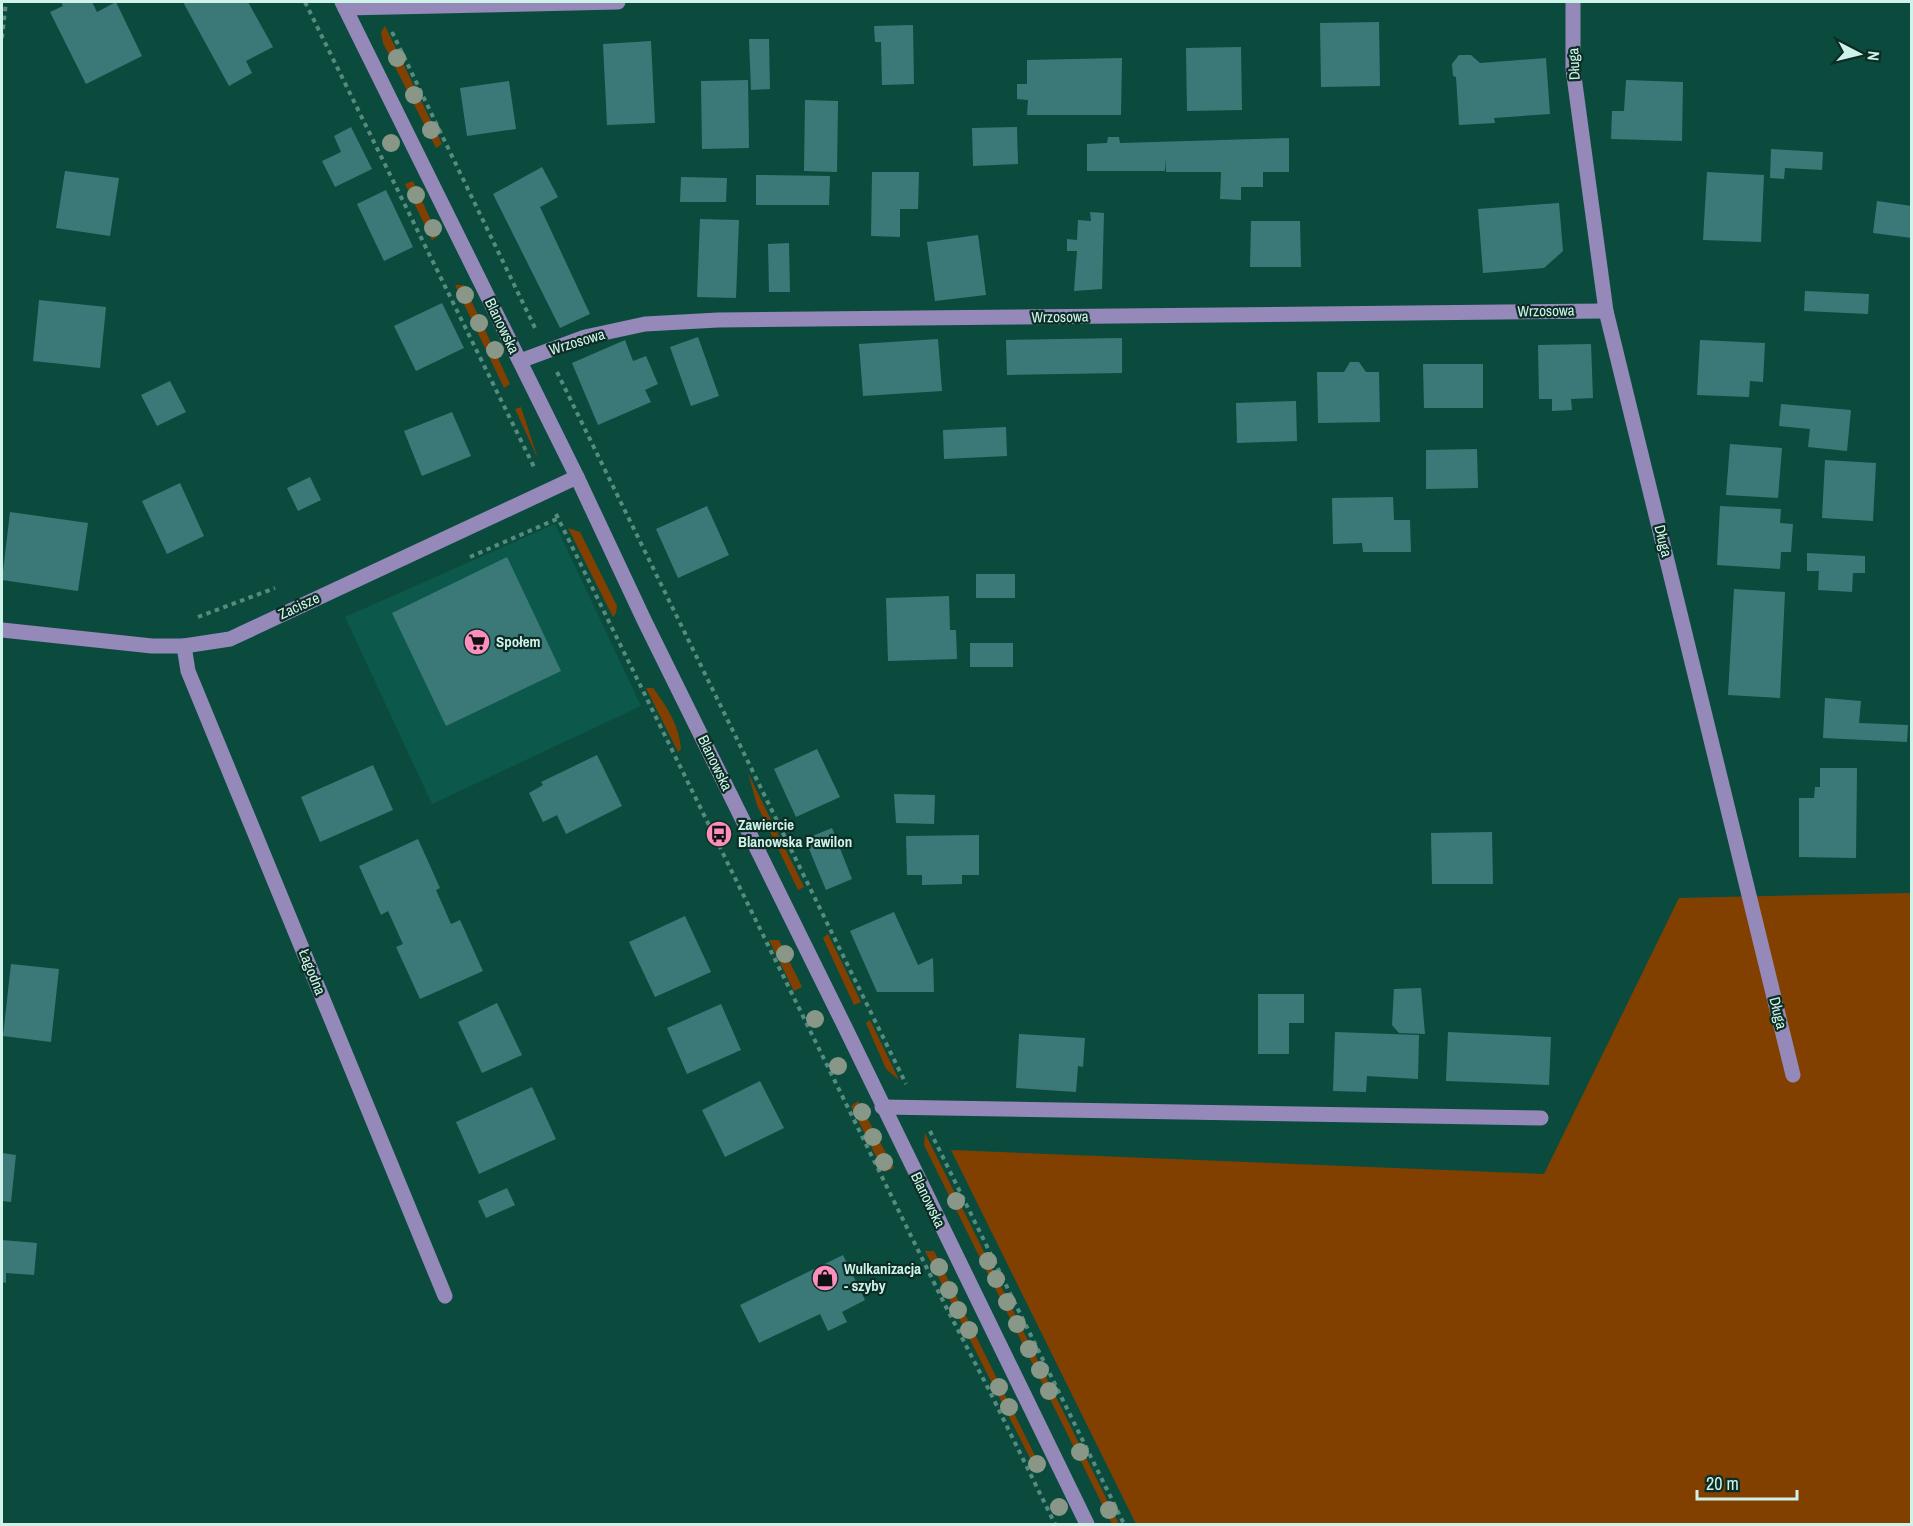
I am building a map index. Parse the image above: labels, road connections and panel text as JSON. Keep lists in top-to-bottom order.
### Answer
{
  "streets": {
    "street": [
      "Długa",
      "Wrzosowa",
      "Blanowska",
      "Zacisze",
      "Łagodna"
    ]
  },
  "crossings": [
    ["Długa", "Wrzosowa"],
    ["Wrzosowa", "Blanowska"],
    ["Blanowska", "Zacisze"],
    ["Zacisze", "Łagodna"]
  ],
  "places": {
    "supermarket": ["Społem"],
    "bus stop": ["Zawiercie Blanowska Pawilon"],
    "shop": ["Wulkanizacja - szyby"]
  },
  "scale_bar": "20 m",
  "north": "right"
}
